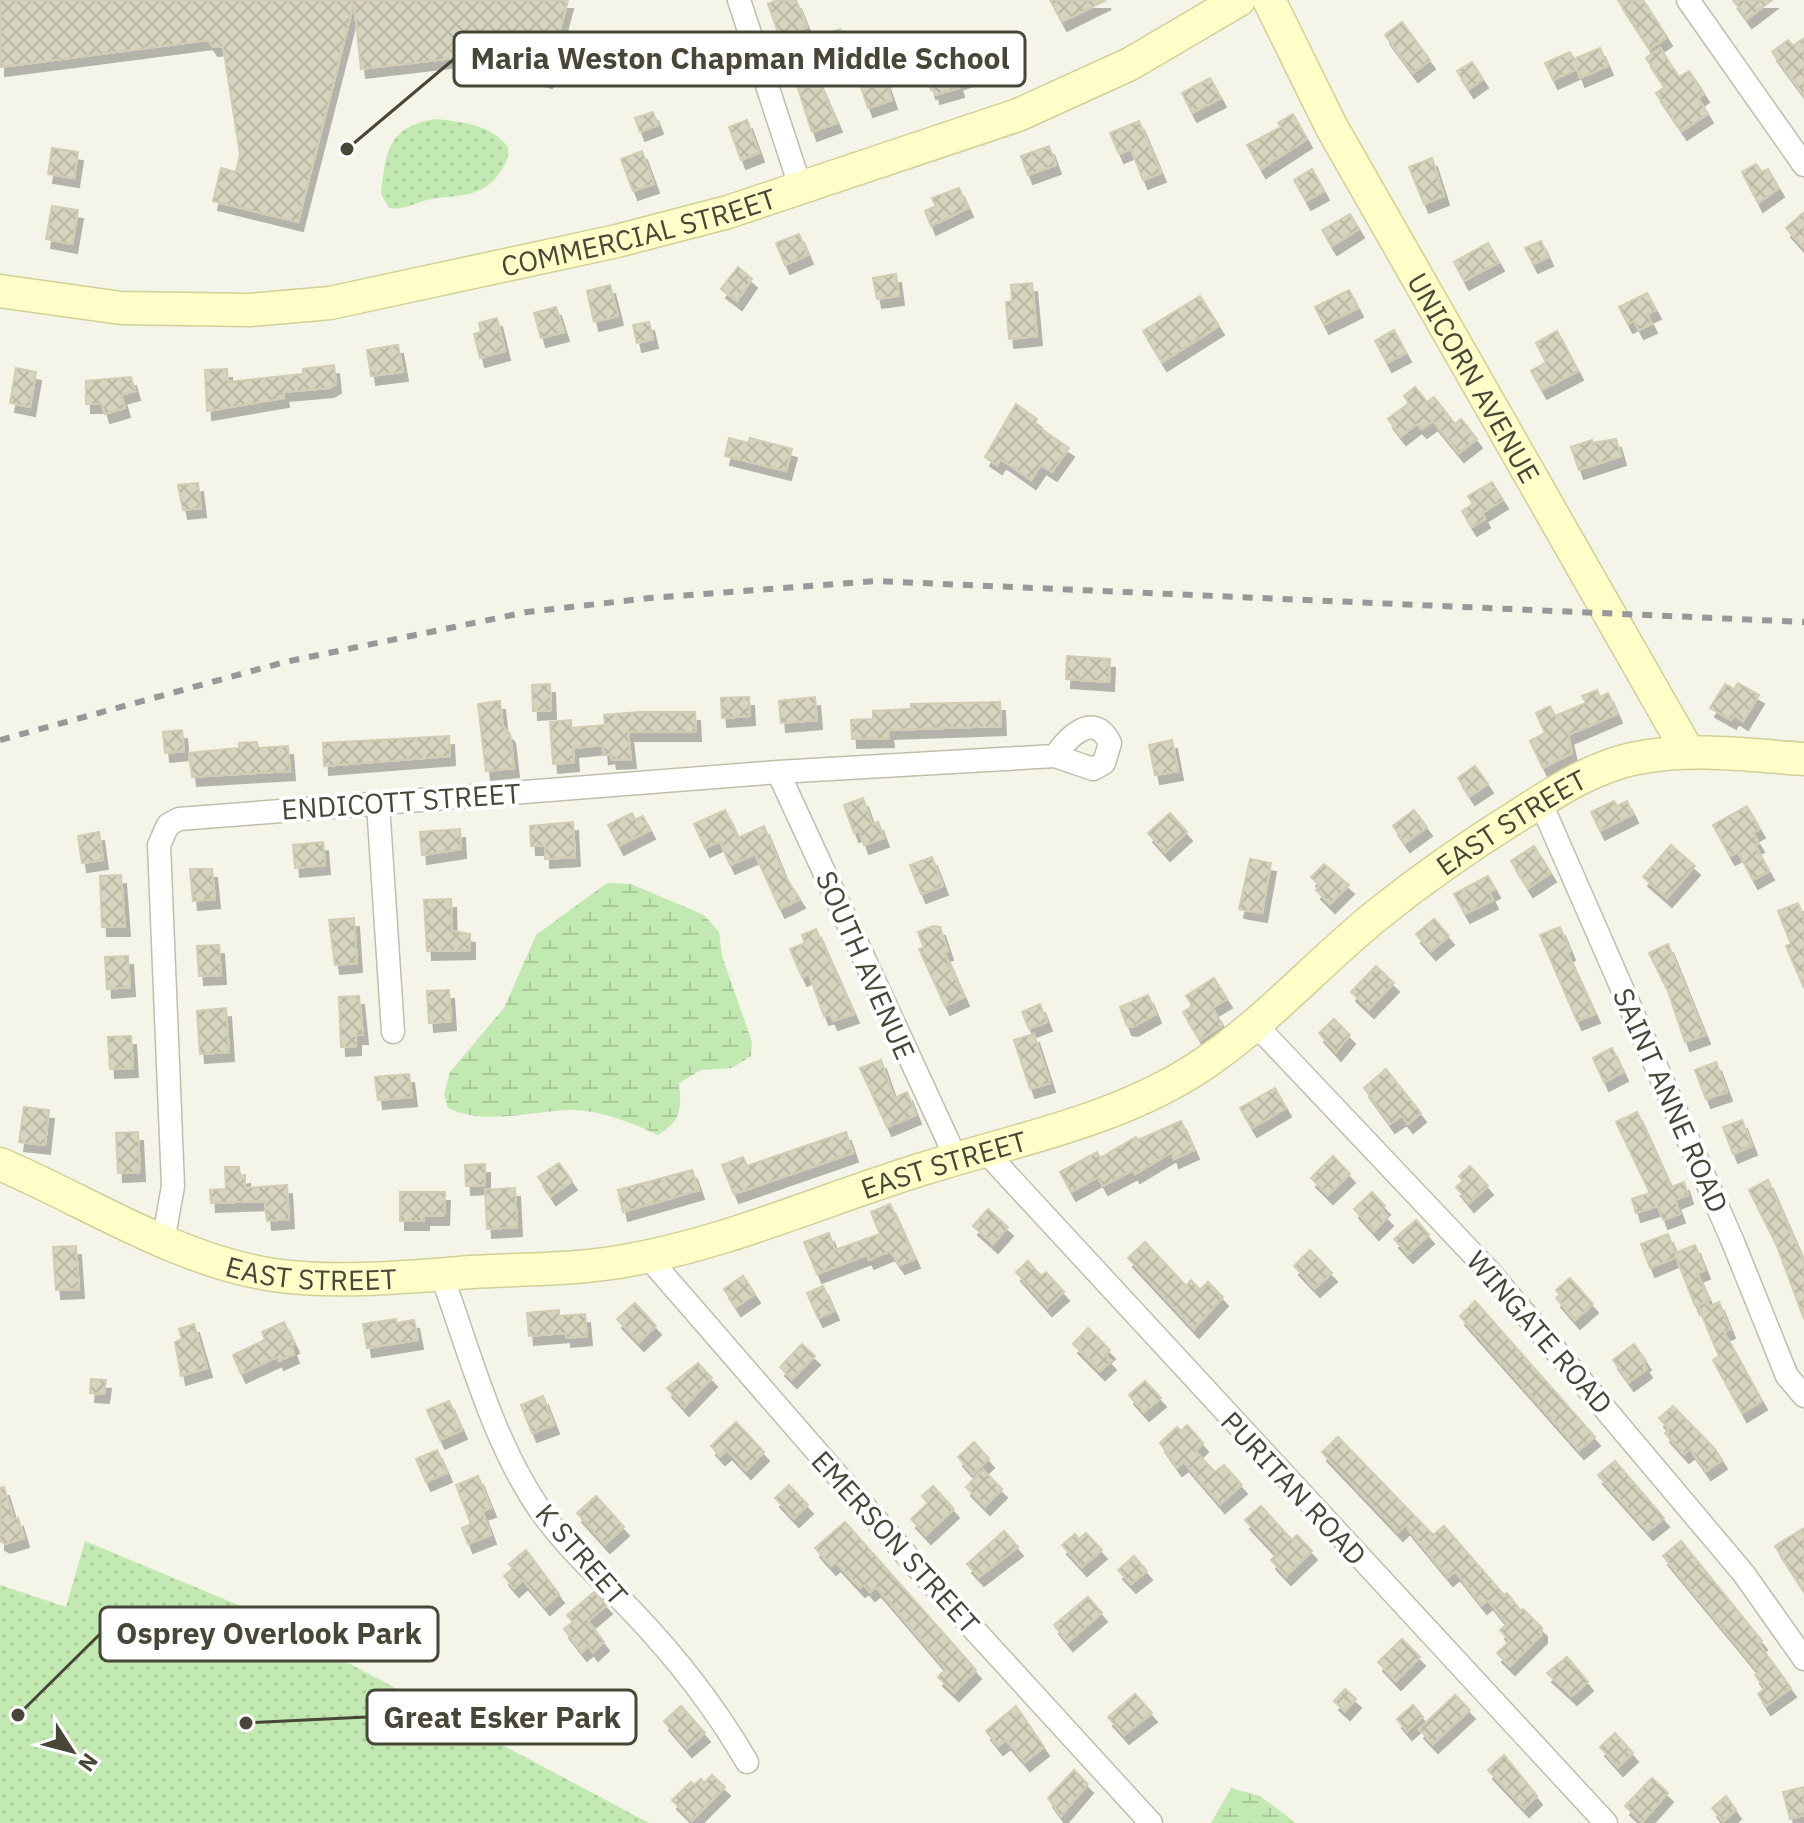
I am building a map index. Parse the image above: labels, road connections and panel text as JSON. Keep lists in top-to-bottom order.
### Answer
{
  "streets": {
    "street": [
      "COMMERCIAL STREET",
      "UNICORN AVENUE",
      "ENDICOTT STREET",
      "EAST STREET",
      "SOUTH AVENUE",
      "SAINT ANNE ROAD",
      "WINGATE ROAD",
      "PURITAN ROAD",
      "EMERSON STREET",
      "K STREET"
    ]
  },
  "crossings": [
    ["UNICORN AVENUE", "EAST STREET"],
    ["ENDICOTT STREET", "EAST STREET"],
    ["ENDICOTT STREET", "SOUTH AVENUE"],
    ["EAST STREET", "SOUTH AVENUE"],
    ["EAST STREET", "SAINT ANNE ROAD"],
    ["EAST STREET", "WINGATE ROAD"],
    ["EAST STREET", "PURITAN ROAD"],
    ["EAST STREET", "EMERSON STREET"],
    ["EAST STREET", "K STREET"],
    ["SOUTH AVENUE", "PURITAN ROAD"]
  ],
  "places": ["Maria Weston Chapman Middle School", "Osprey Overlook Park", "Great Esker Park"],
  "north": "bottom right"
}
